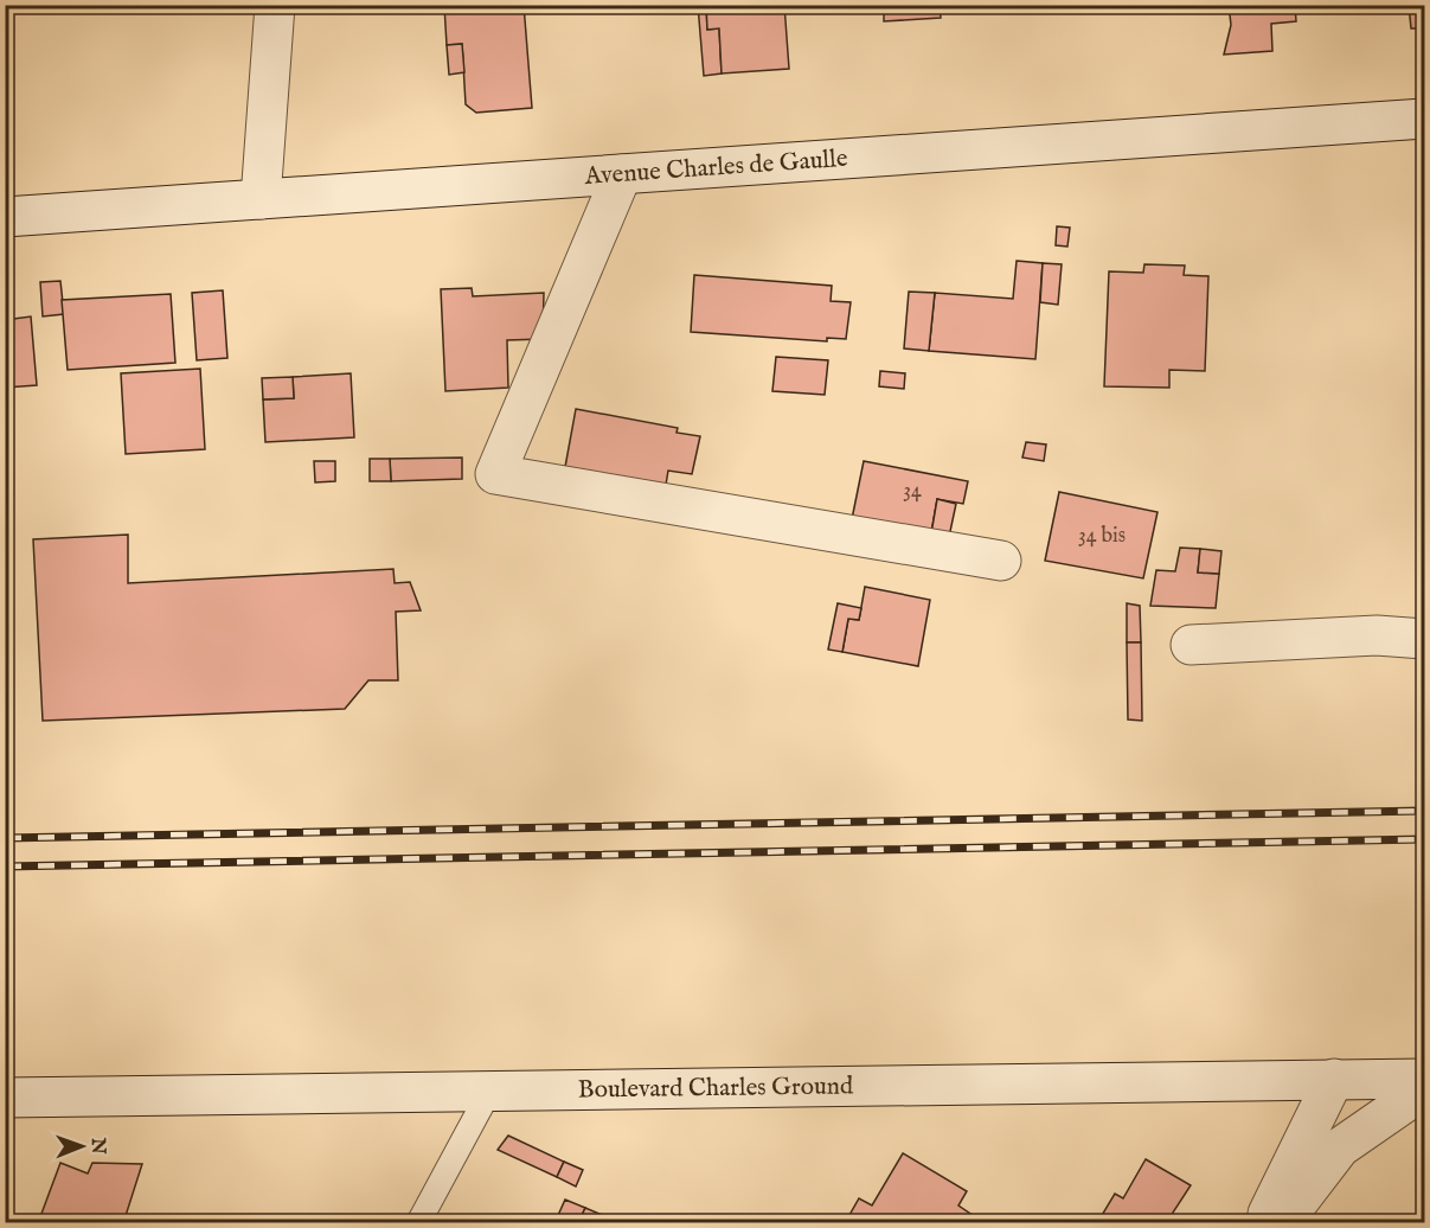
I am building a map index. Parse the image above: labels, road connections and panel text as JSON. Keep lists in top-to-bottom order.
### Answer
{
  "streets": {
    "street": ["Avenue Charles de Gaulle", "Boulevard Charles Ground"]
  },
  "house_numbers": ["34", "34 bis"],
  "north": "right"
}
